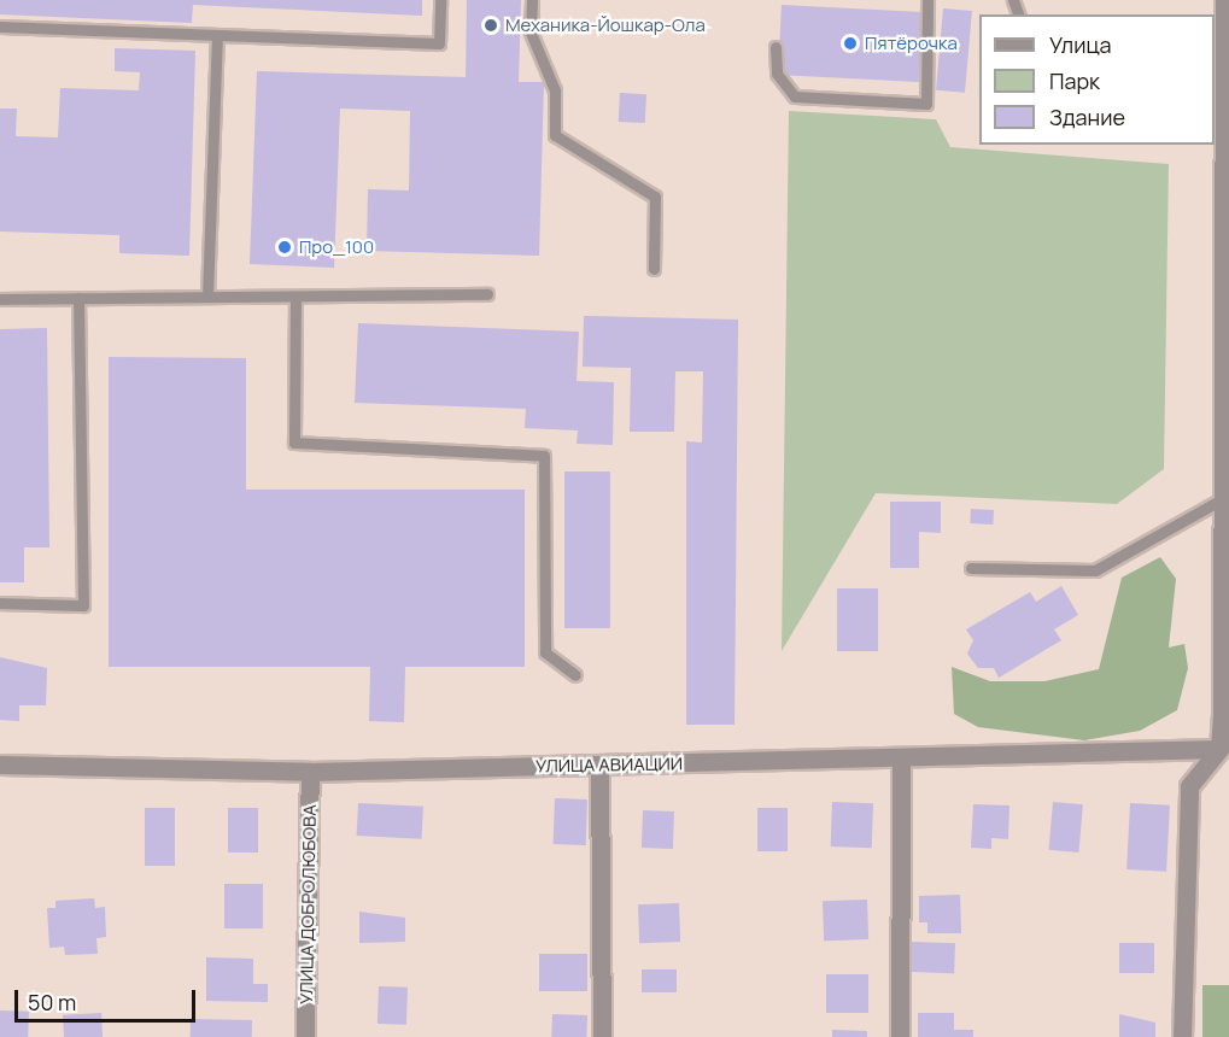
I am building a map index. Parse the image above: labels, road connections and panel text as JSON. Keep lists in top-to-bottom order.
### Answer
{
  "streets": {
    "street": ["УЛИЦА АВИАЦИИ", "УЛИЦА ДОБРОЛЮБОВА"]
  },
  "crossings": [
    ["УЛИЦА АВИАЦИИ", "УЛИЦА ДОБРОЛЮБОВА"]
  ],
  "places": ["Механика-Йошкар-Ола", "Пятёрочка", "Про_100"],
  "legend": ["Улица", "Парк", "Здание"],
  "scale_bar": "50 m"
}
